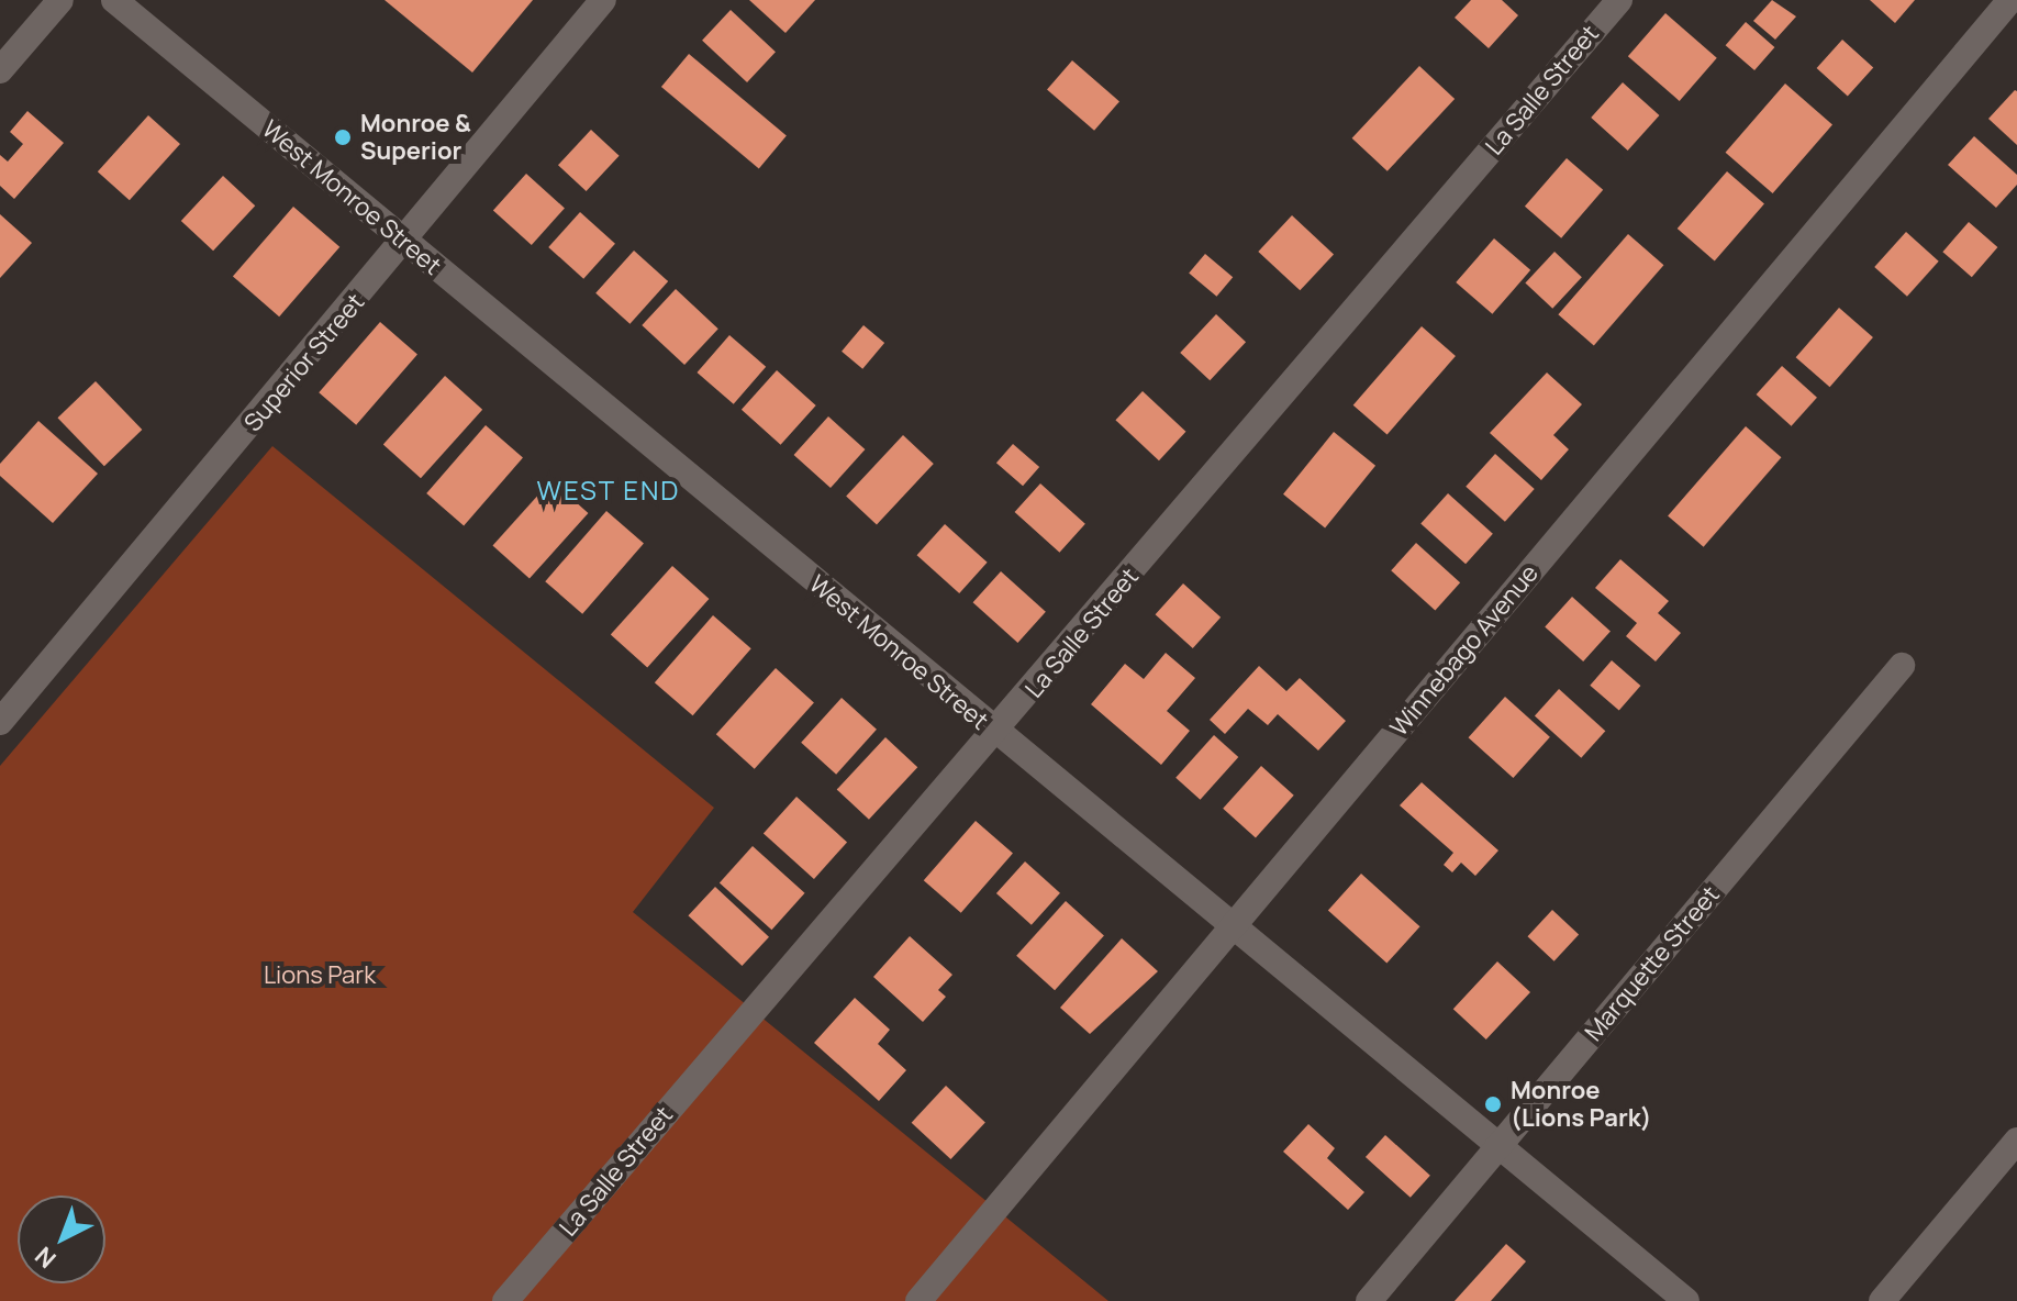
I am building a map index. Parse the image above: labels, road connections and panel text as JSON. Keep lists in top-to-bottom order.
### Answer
{
  "streets": {
    "street": [
      "La Salle Street",
      "West Monroe Street",
      "Superior Street",
      "Winnebago Avenue",
      "Marquette Street"
    ]
  },
  "crossings": [
    ["La Salle Street", "West Monroe Street"],
    ["West Monroe Street", "Superior Street"],
    ["West Monroe Street", "Winnebago Avenue"],
    ["West Monroe Street", "Marquette Street"]
  ],
  "districts": ["WEST END"],
  "parks": ["Lions Park"],
  "places": ["Monroe & Superior", "Monroe (Lions Park)"],
  "north": "bottom left"
}
